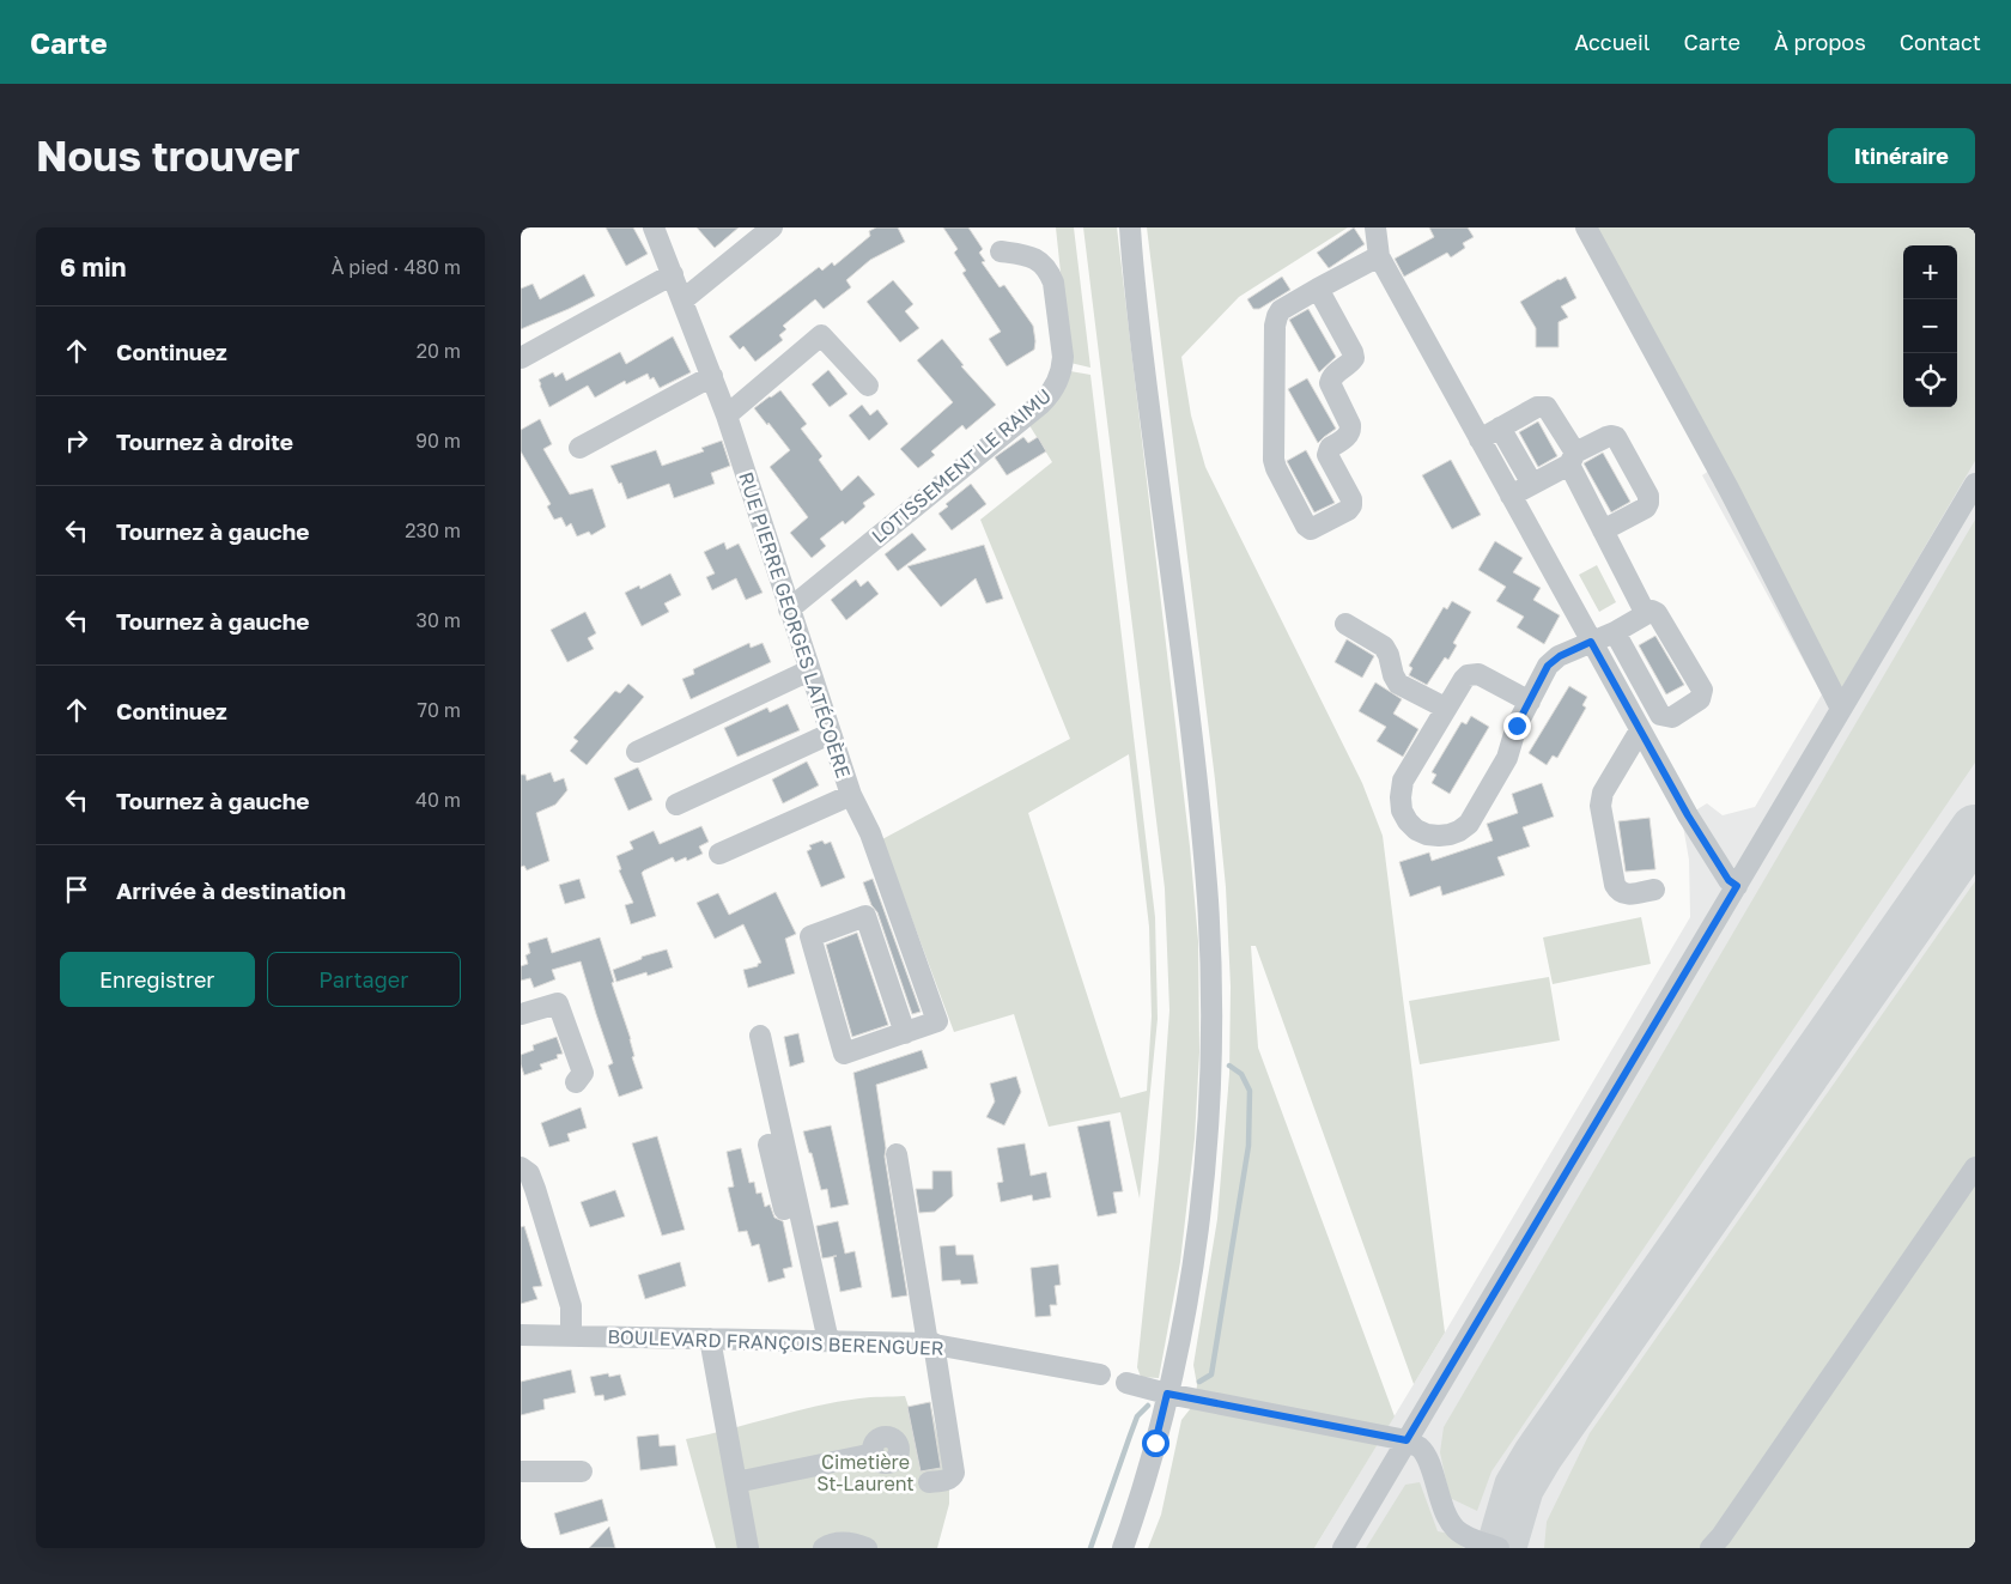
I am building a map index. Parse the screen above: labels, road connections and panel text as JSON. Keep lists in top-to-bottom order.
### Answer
{
  "streets": {
    "street": ["LOTISSEMENT LE RAIMU", "RUE PIERRE GEORGES LATÉCOÈRE", "BOULEVARD FRANÇOIS BERENGUER"]
  },
  "crossings": [
    ["LOTISSEMENT LE RAIMU", "RUE PIERRE GEORGES LATÉCOÈRE"]
  ],
  "parks": ["Cimetière St-Laurent"],
  "page": {
    "header": "Carte",
    "nav": [
      "Accueil",
      "Carte",
      "À propos",
      "Contact"
    ],
    "buttons": [
      "Itinéraire",
      ["Enregistrer", "Partager"]
    ],
    "title": "Nous trouver",
    "heading": ["6 min", "À pied · 480 m"],
    "map_buttons": ["+", "−"],
    "list": [
      ["Continuez", "20 m"],
      ["Tournez à droite", "90 m"],
      ["Tournez à gauche", "230 m"],
      ["Tournez à gauche", "30 m"],
      ["Continuez", "70 m"],
      ["Tournez à gauche", "40 m"],
      "Arrivée à destination"
    ]
  }
}
